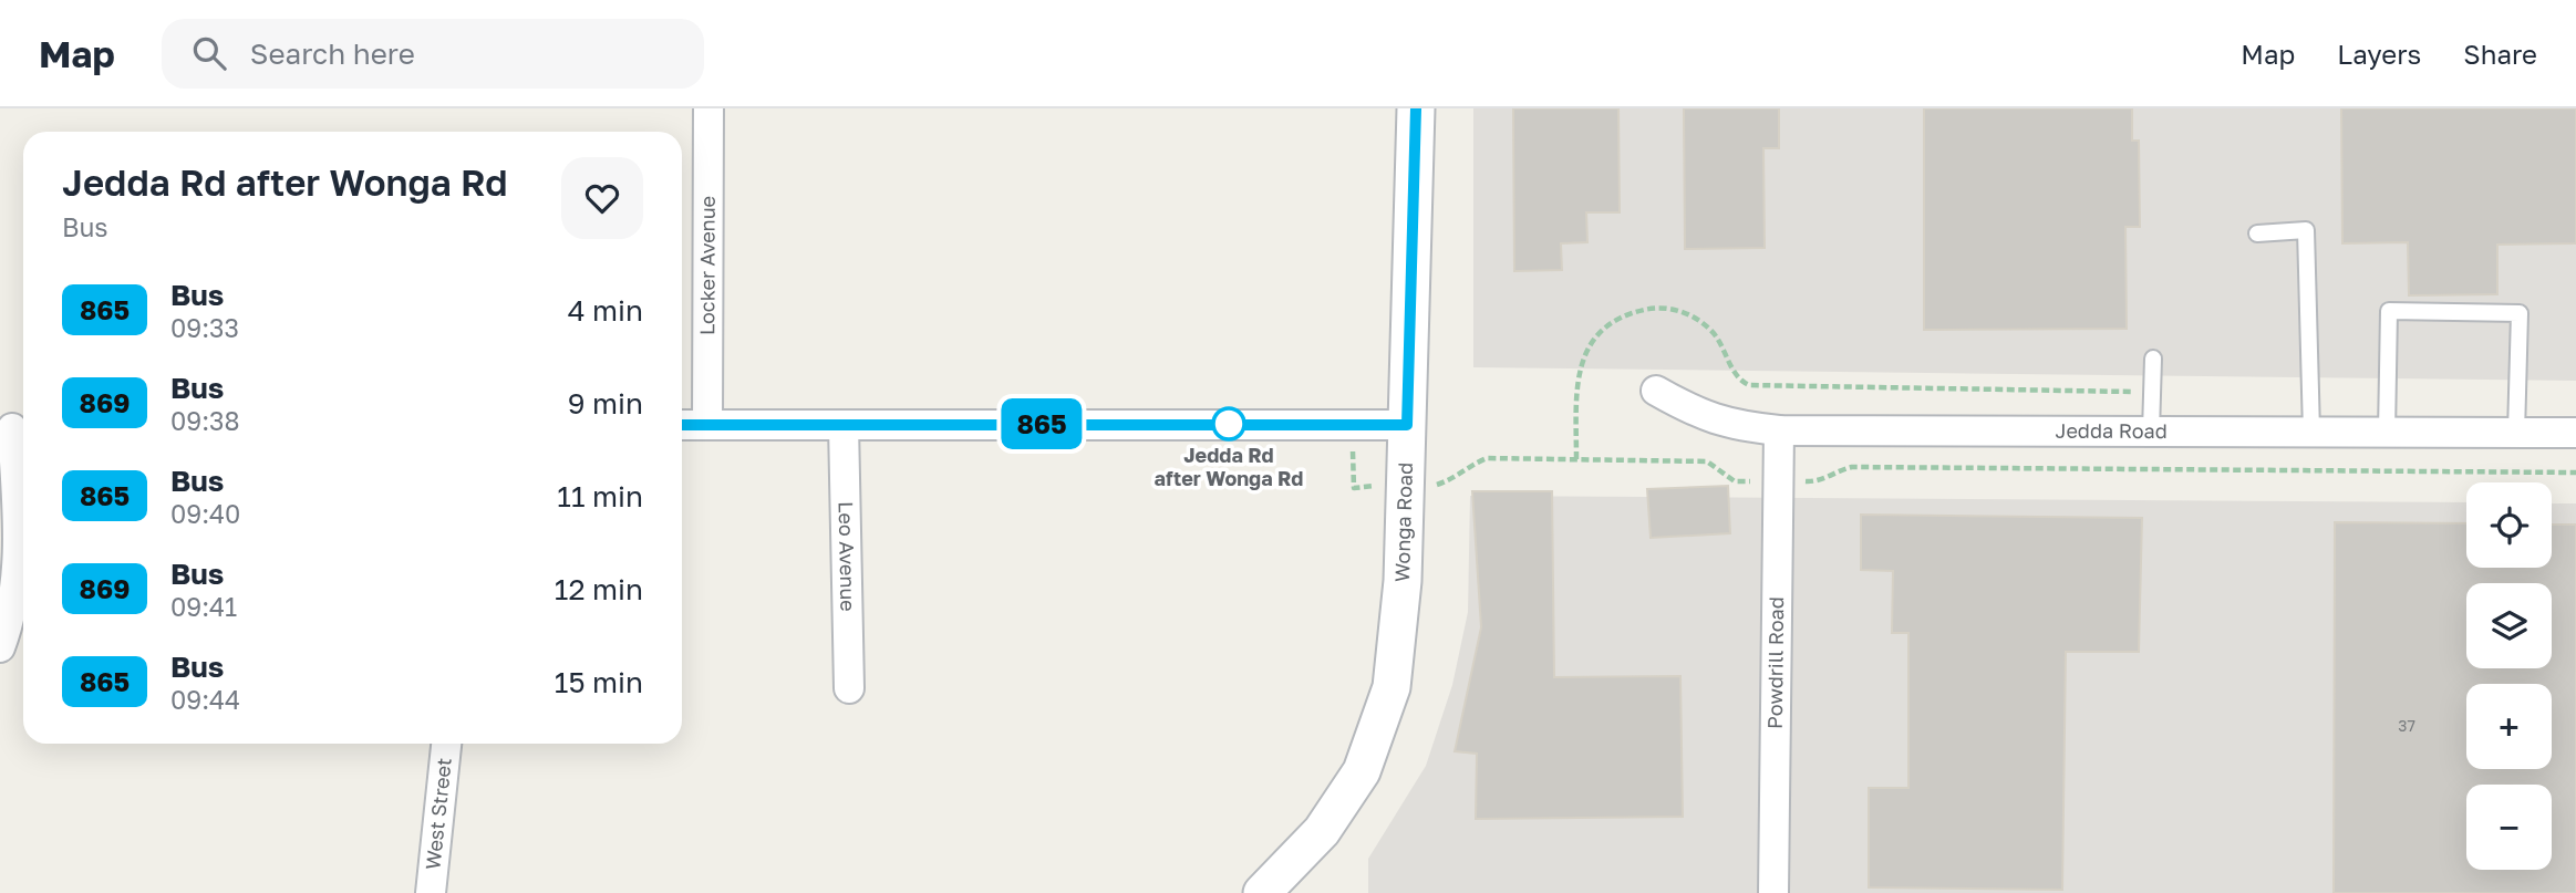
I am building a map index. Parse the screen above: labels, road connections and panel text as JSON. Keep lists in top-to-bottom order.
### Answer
{
  "streets": {
    "street": [
      "Locker Avenue",
      "Jedda Road",
      "Wonga Road",
      "Leo Avenue",
      "Powdrill Road",
      "West Street"
    ]
  },
  "crossings": [
    ["Jedda Road", "Powdrill Road"]
  ],
  "places": ["Jedda Rd after Wonga Rd"],
  "lines": ["bus line 865"],
  "house_numbers": ["37"],
  "page": {
    "header": "Map",
    "search": "Search here",
    "nav": ["Map", "Layers", "Share"],
    "on_map": "865",
    "heading": ["Jedda Rd after Wonga Rd", "Bus"],
    "list": [
      {
        "mark": "865",
        "name": "Bus",
        "note": "09:33",
        "value": "4 min"
      },
      {
        "mark": "869",
        "name": "Bus",
        "note": "09:38",
        "value": "9 min"
      },
      {
        "mark": "865",
        "name": "Bus",
        "note": "09:40",
        "value": "11 min"
      },
      {
        "mark": "869",
        "name": "Bus",
        "note": "09:41",
        "value": "12 min"
      },
      {
        "mark": "865",
        "name": "Bus",
        "note": "09:44",
        "value": "15 min"
      }
    ],
    "map_buttons": ["+", "−"]
  }
}
